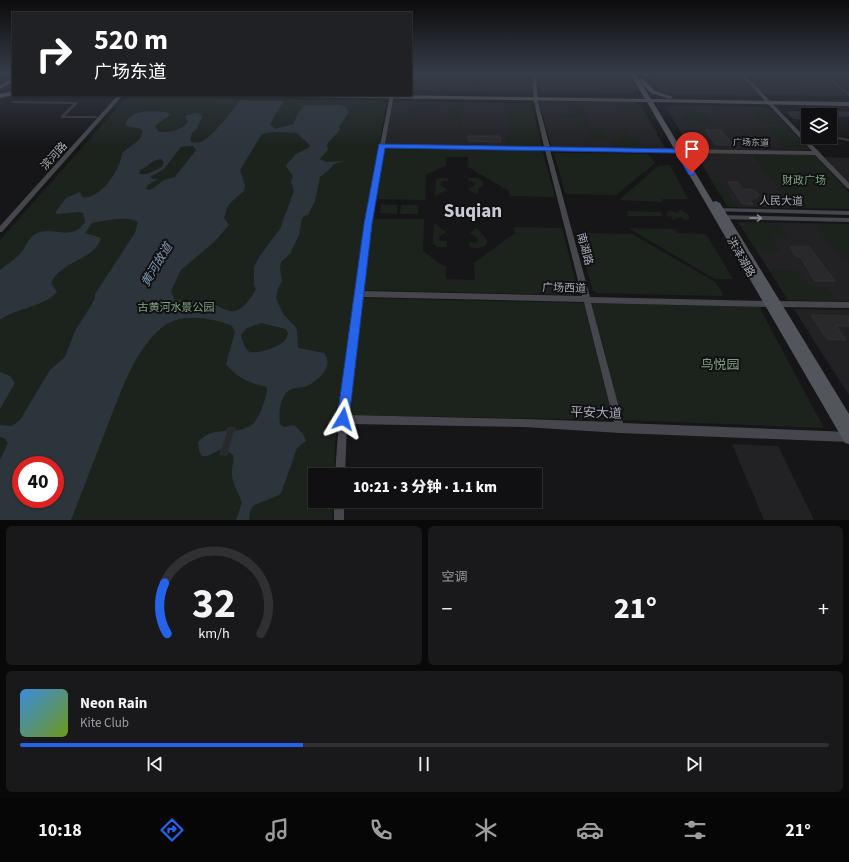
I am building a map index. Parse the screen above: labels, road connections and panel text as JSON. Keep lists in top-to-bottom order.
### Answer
{
  "streets": {
    "main road": ["洪泽湖路"],
    "street": [
      "广场东道",
      "滨河路",
      "人民大道",
      "南湖路",
      "广场西道",
      "平安大道"
    ]
  },
  "crossings": [
    ["广场东道", "南湖路"],
    ["广场东道", "洪泽湖路"],
    ["人民大道", "洪泽湖路"],
    ["南湖路", "广场西道"],
    ["南湖路", "平安大道"],
    ["洪泽湖路", "广场西道"],
    ["洪泽湖路", "平安大道"]
  ],
  "districts": ["Suqian"],
  "water": ["黄河故道"],
  "parks": ["财政广场", "古黄河水景公园", "鸟悦园"],
  "page": {
    "turn": ["520 m", "广场东道"],
    "limit": "40",
    "trip": "10:21 · 3 分钟 · 1.1 km",
    "tile": "空调",
    "heat": ["−", "21°", "+"],
    "song": ["Neon Rain", "Kite Club"],
    "tabs": ["10:18", "21°"],
    "gauge": ["32", "km/h"]
  }
}
